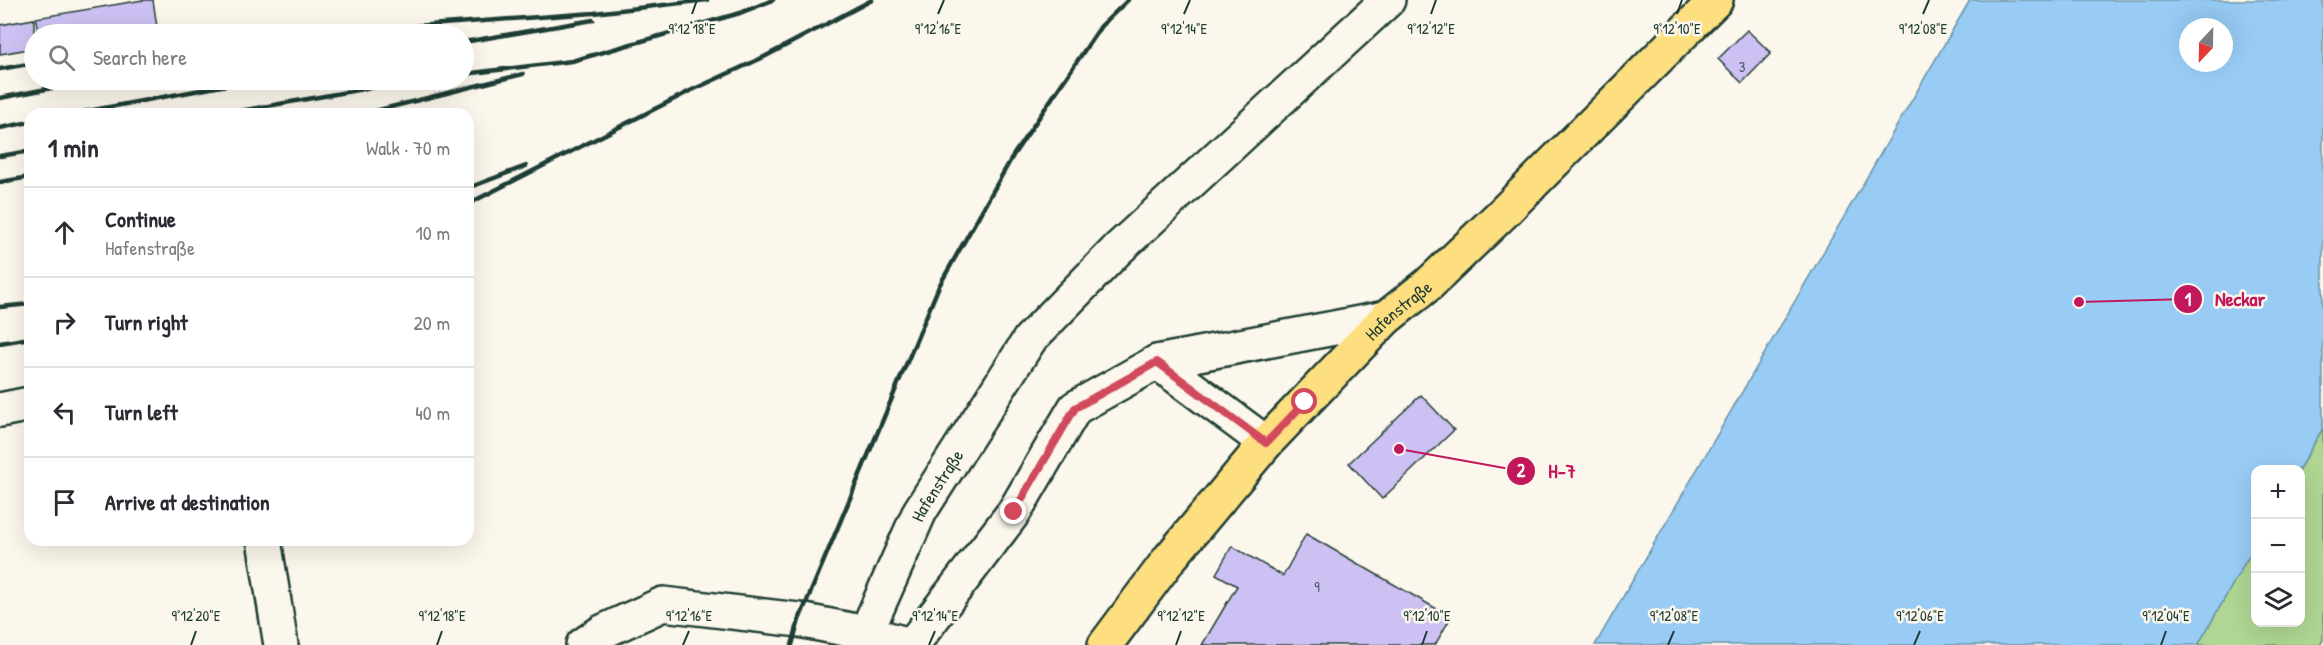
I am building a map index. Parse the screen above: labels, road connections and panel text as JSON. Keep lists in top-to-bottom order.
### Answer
{
  "streets": {
    "main road": ["Hafenstraße"]
  },
  "places": ["Neckar", "H-7"],
  "house_numbers": ["3", "9"],
  "north": "bottom",
  "page": {
    "search": "Search here",
    "heading": ["1 min", "Walk · 70 m"],
    "list": [
      ["Continue", "Hafenstraße", "10 m"],
      ["Turn right", "20 m"],
      ["Turn left", "40 m"],
      "Arrive at destination"
    ],
    "map_buttons": ["+", "−"]
  },
  "coordinates": [
    "9°12'12\"E",
    "9°12'18\"E",
    "9°12'16\"E",
    "9°12'14\"E",
    "9°12'10\"E",
    "9°12'08\"E",
    "9°12'20\"E",
    "9°12'06\"E",
    "9°12'04\"E"
  ]
}
